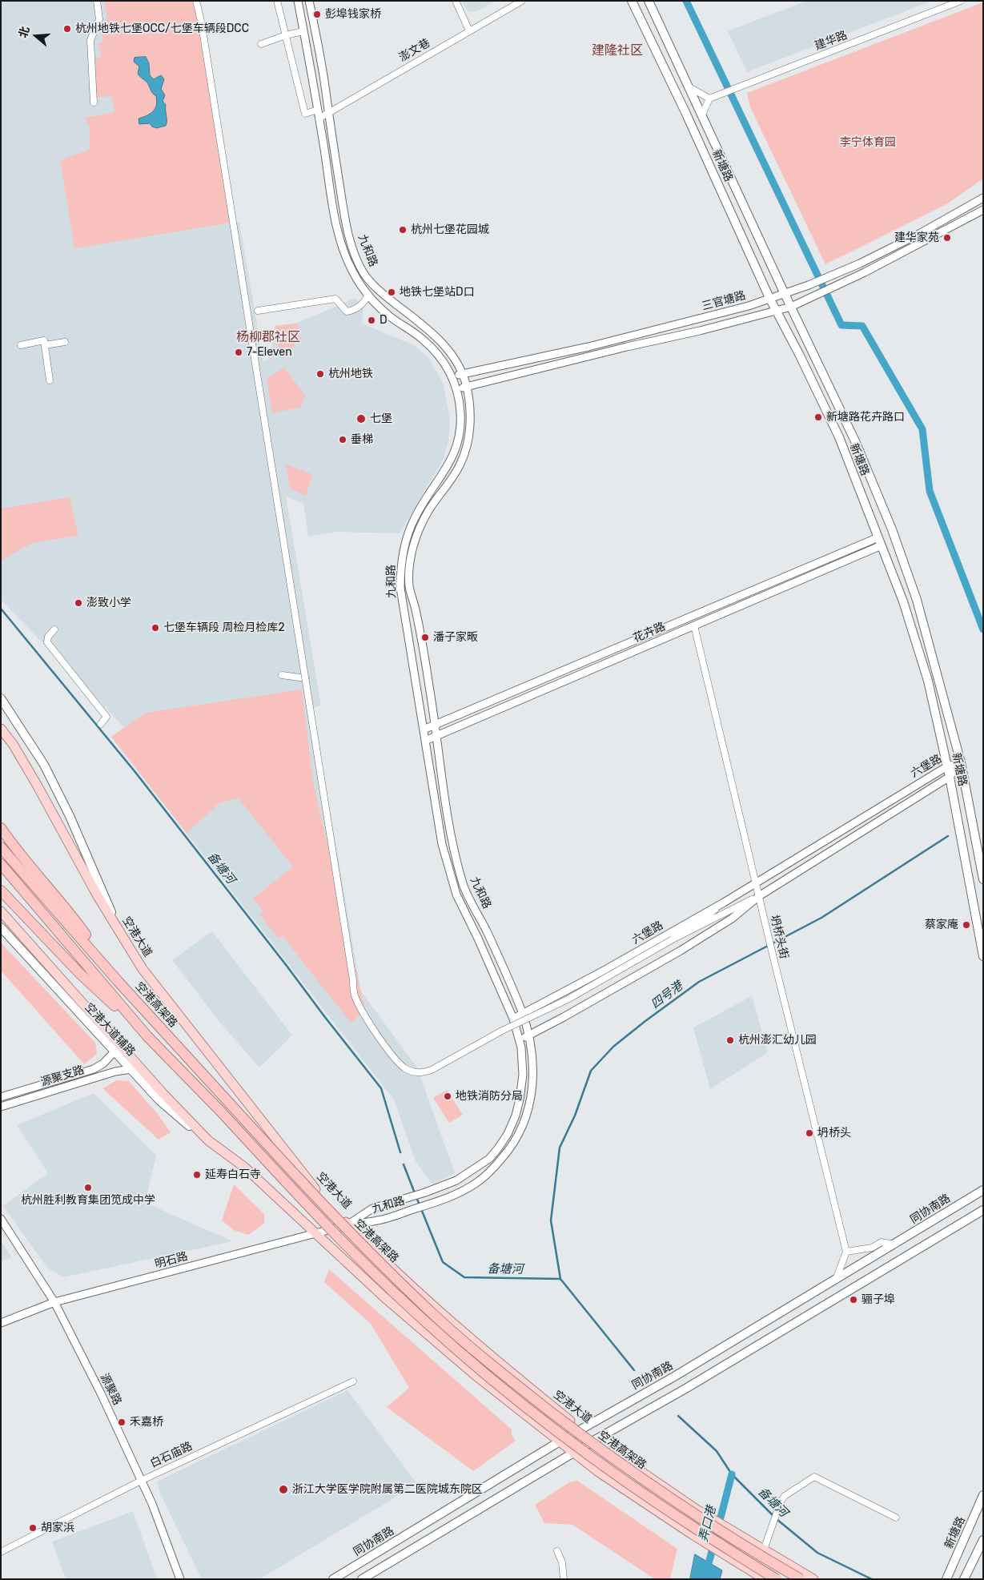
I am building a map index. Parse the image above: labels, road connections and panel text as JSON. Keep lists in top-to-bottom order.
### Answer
{
  "streets": {
    "highway": ["空港高架路"],
    "main road": [
      "新塘路",
      "空港大道",
      "空港大道辅路",
      "同协南路"
    ],
    "street": [
      "建华路",
      "澎文巷",
      "九和路",
      "三官塘路",
      "花卉路",
      "六堡路",
      "坍桥头街",
      "源聚支路",
      "明石路",
      "源聚路",
      "白石庙路"
    ]
  },
  "crossings": [
    ["澎文巷", "九和路"],
    ["新塘路", "三官塘路"],
    ["新塘路", "花卉路"],
    ["新塘路", "六堡路"],
    ["九和路", "三官塘路"],
    ["九和路", "花卉路"],
    ["九和路", "六堡路"],
    ["九和路", "空港大道"],
    ["九和路", "明石路"],
    ["花卉路", "坍桥头街"],
    ["六堡路", "坍桥头街"],
    ["空港大道", "同协南路"],
    ["空港大道", "明石路"],
    ["空港大道辅路", "源聚支路"],
    ["明石路", "源聚路"],
    ["源聚路", "白石庙路"]
  ],
  "districts": ["建隆社区", "杨柳郡社区"],
  "water": ["备塘河", "四号港", "弄口港"],
  "parks": ["李宁体育园"],
  "places": [
    "彭埠钱家桥",
    "杭州地铁七堡OCC/七堡车辆段DCC",
    "杭州七堡花园城",
    "建华家苑",
    "地铁七堡站D口",
    "D",
    "7-Eleven",
    "杭州地铁",
    "新塘路花卉路口",
    "七堡",
    "垂梯",
    "澎致小学",
    "七堡车辆段 周检月检库2",
    "潘子家畈",
    "蔡家庵",
    "杭州澎汇幼儿园",
    "地铁消防分局",
    "坍桥头",
    "延寿白石寺",
    "杭州胜利教育集团笕成中学",
    "骊子埠",
    "禾嘉桥",
    "浙江大学医学院附属第二医院城东院区",
    "胡家浜"
  ],
  "north": "left"
}
